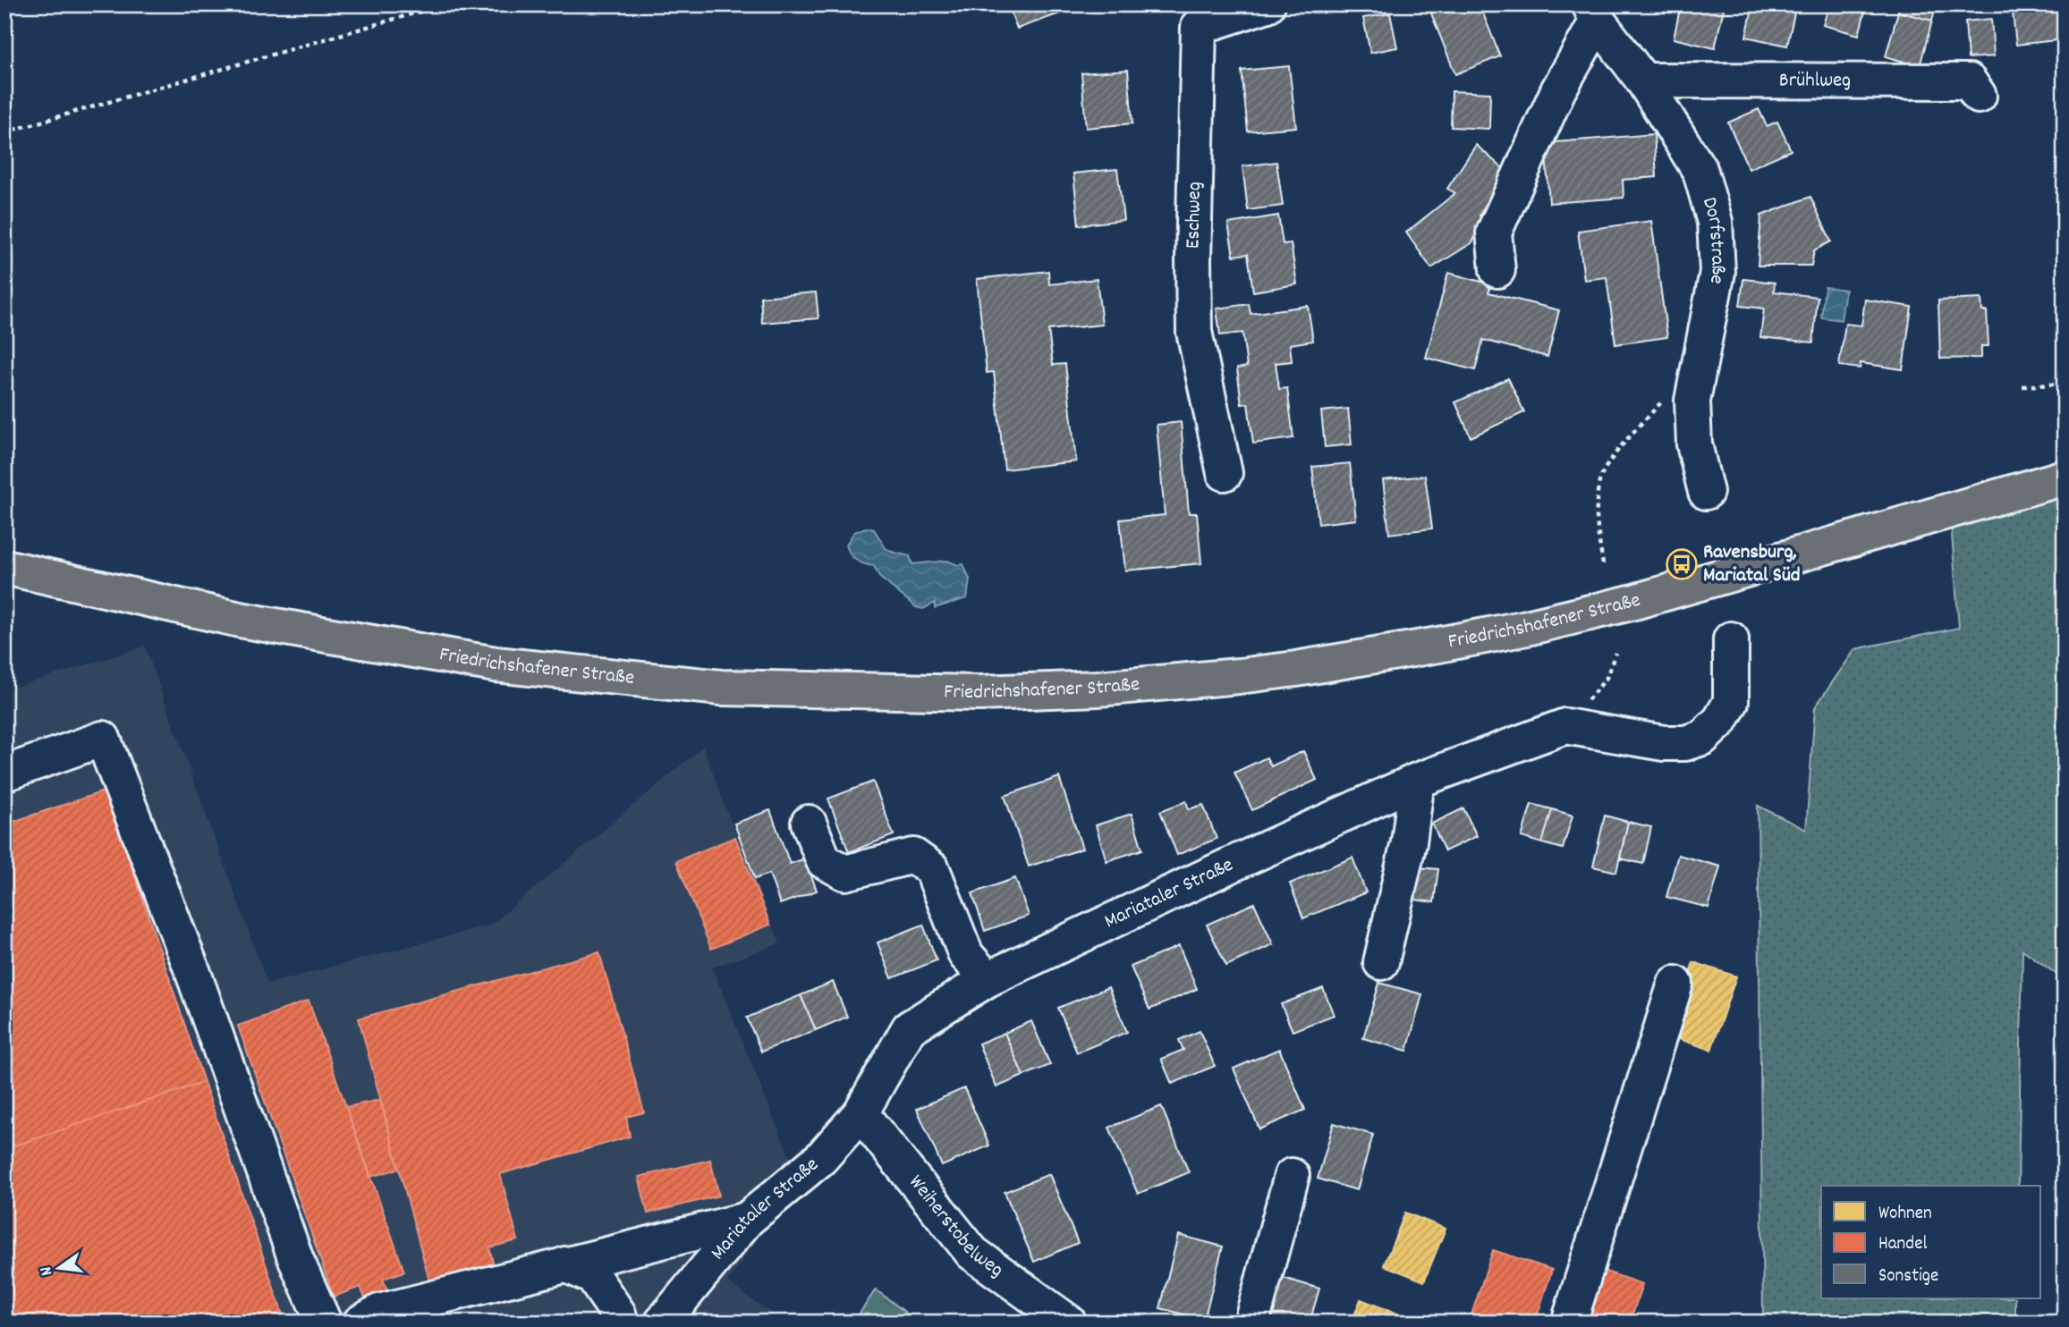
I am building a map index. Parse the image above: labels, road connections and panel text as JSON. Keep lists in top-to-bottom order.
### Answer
{
  "streets": {
    "main road": ["Friedrichshafener Straße"],
    "street": [
      "Brühlweg",
      "Eschweg",
      "Dorfstraße",
      "Mariataler Straße",
      "Weiherstobelweg"
    ]
  },
  "crossings": [
    ["Brühlweg", "Dorfstraße"],
    ["Mariataler Straße", "Weiherstobelweg"]
  ],
  "places": {
    "bus stop": ["Ravensburg, Mariatal Süd"]
  },
  "legend": ["Wohnen", "Handel", "Sonstige"],
  "north": "left"
}
